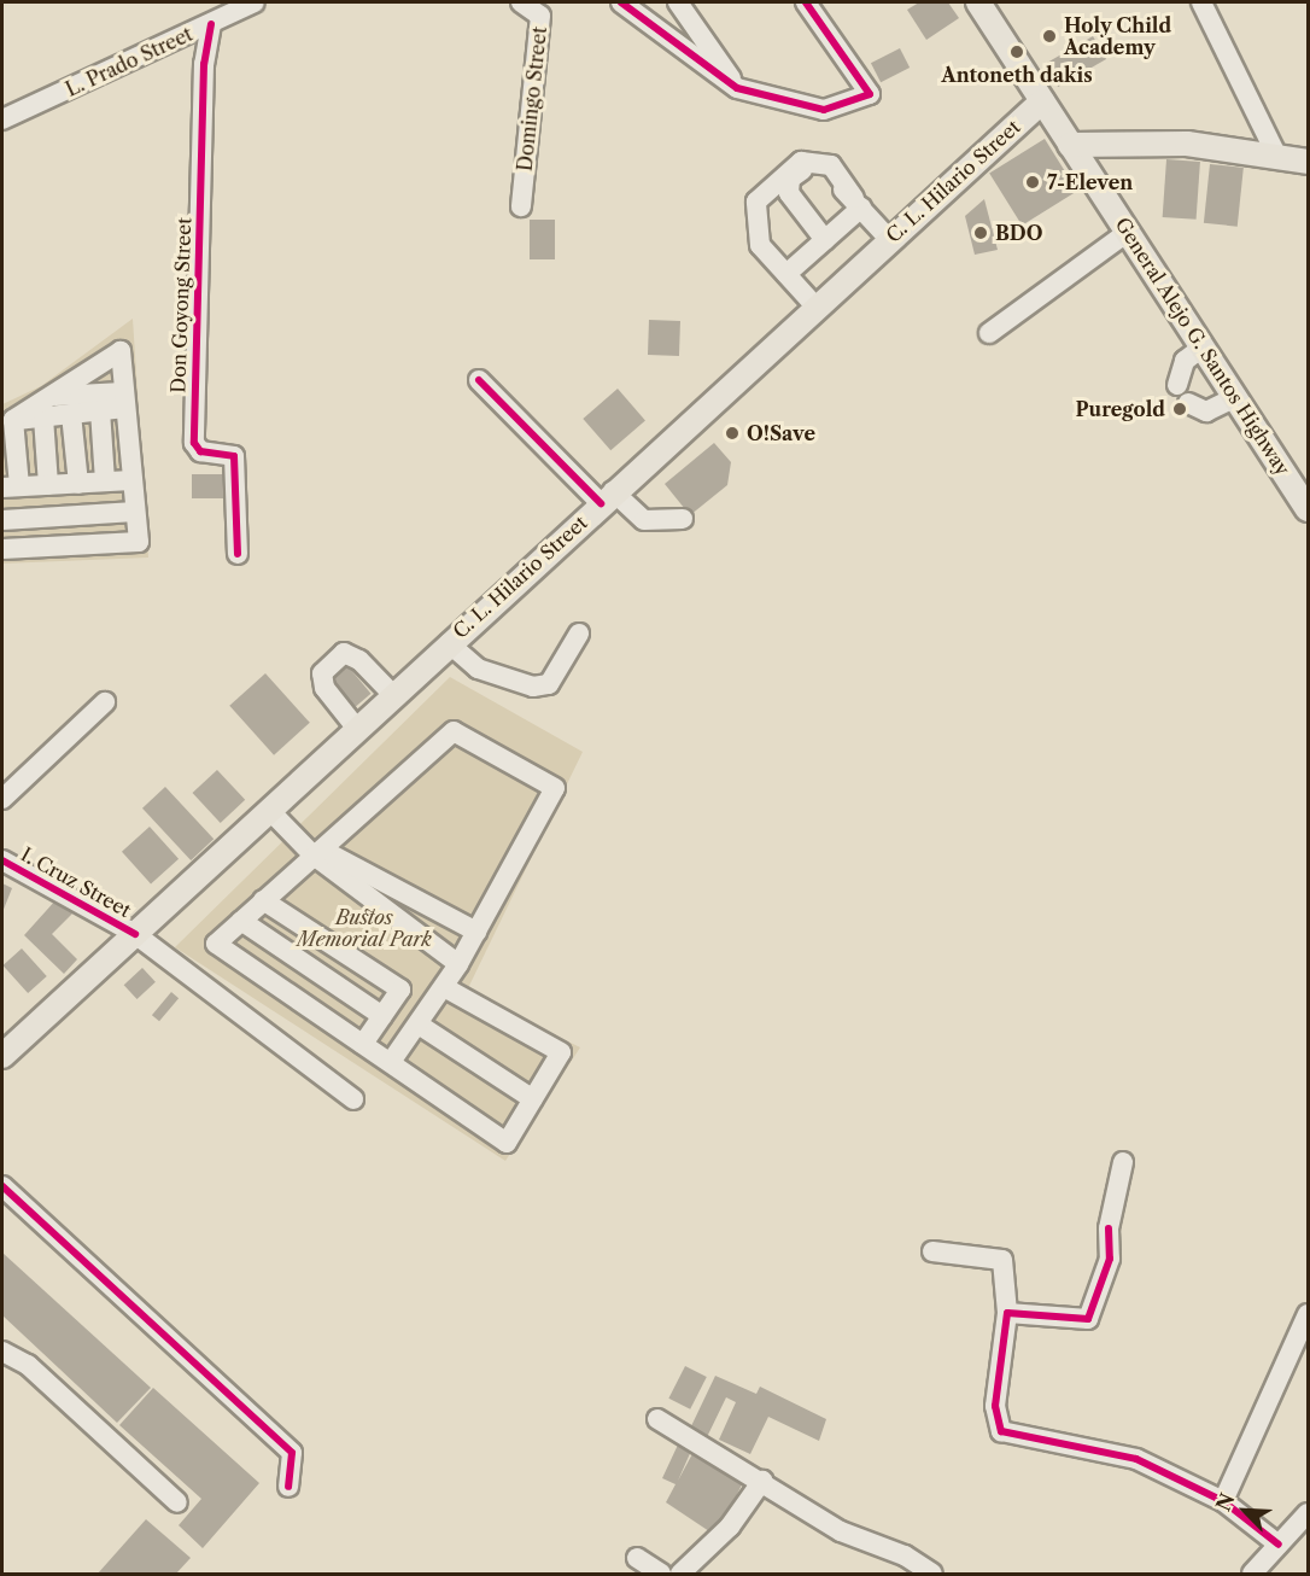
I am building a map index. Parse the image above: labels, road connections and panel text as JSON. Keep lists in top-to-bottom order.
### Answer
{
  "streets": {
    "main road": ["C. L. Hilario Street", "General Alejo G. Santos Highway"],
    "street": [
      "L. Prado Street",
      "Domingo Street",
      "Don Goyong Street",
      "I. Cruz Street"
    ]
  },
  "crossings": [
    ["L. Prado Street", "Don Goyong Street"],
    ["C. L. Hilario Street", "General Alejo G. Santos Highway"],
    ["C. L. Hilario Street", "I. Cruz Street"]
  ],
  "parks": ["Bustos Memorial Park"],
  "places": [
    "Holy Child Academy",
    "Antoneth dakis",
    "7-Eleven",
    "BDO",
    "Puregold",
    "O!Save"
  ],
  "north": "top left"
}
